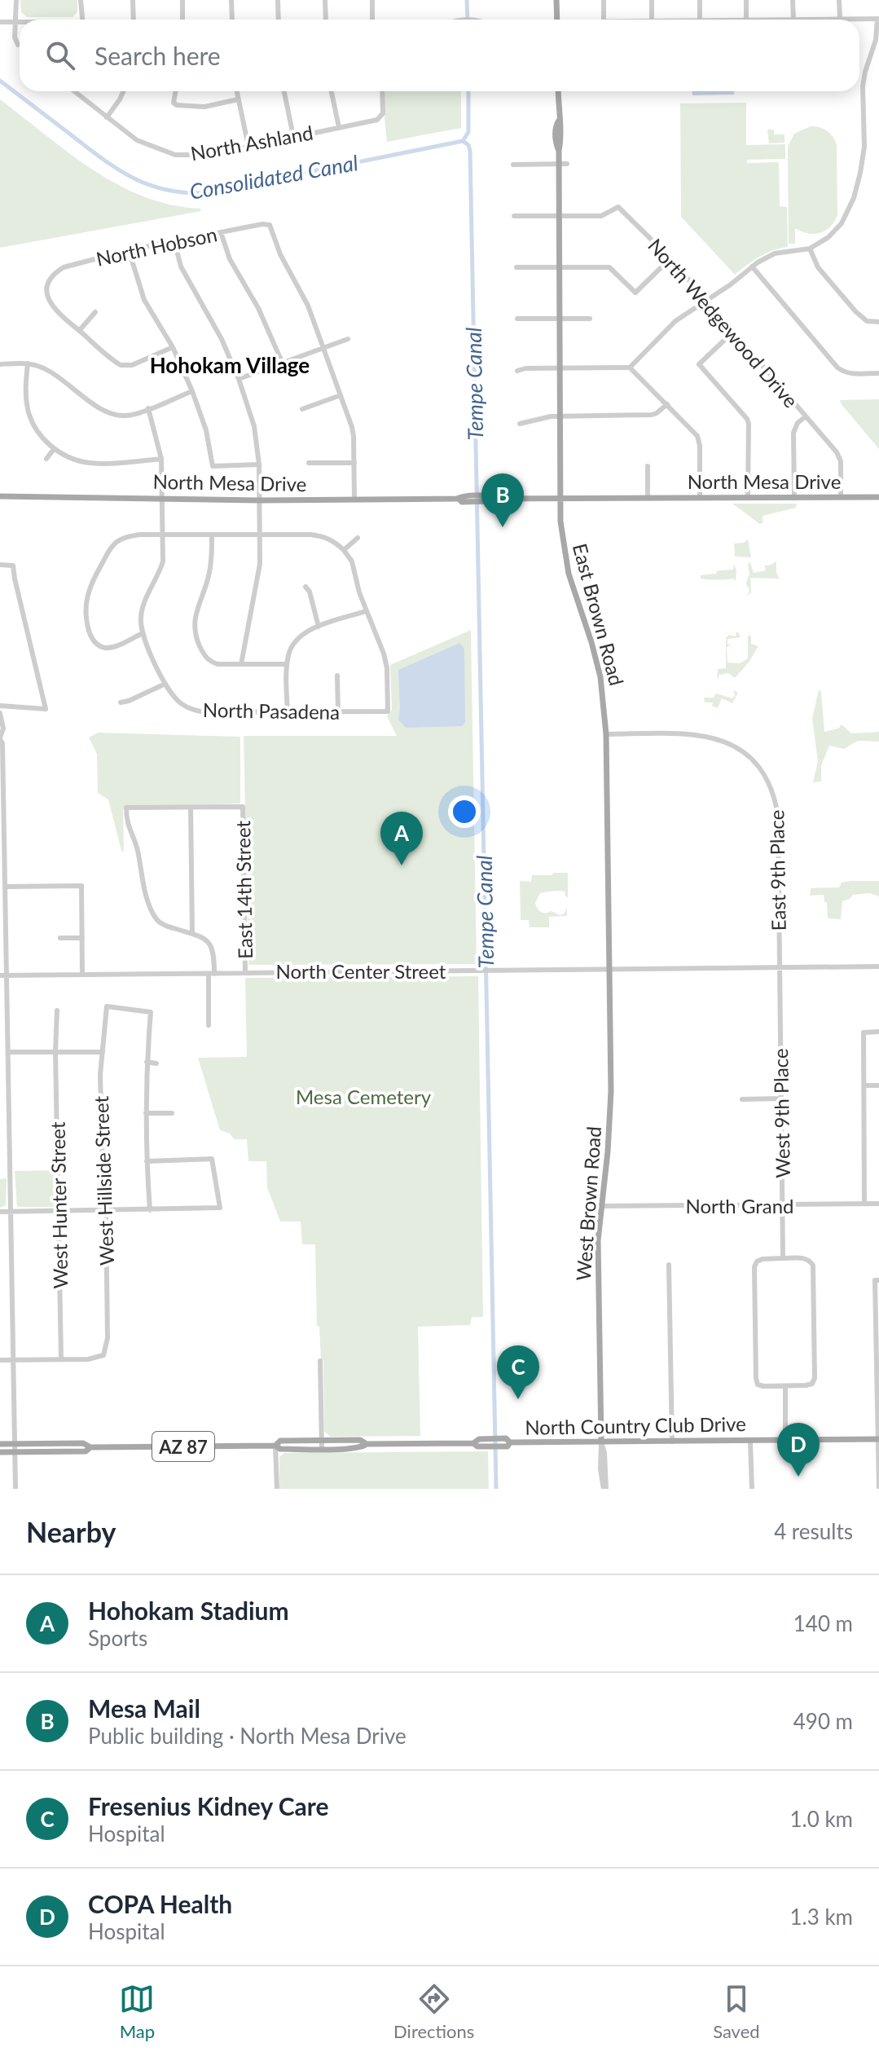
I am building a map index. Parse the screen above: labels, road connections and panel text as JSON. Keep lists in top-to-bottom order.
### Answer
{
  "streets": {
    "main road": [
      "North Mesa Drive",
      "East Brown Road",
      "West Brown Road",
      "North Country Club Drive",
      "AZ 87"
    ],
    "street": [
      "North Ashland",
      "North Hobson",
      "North Wedgewood Drive",
      "North Pasadena",
      "East 9th Place",
      "East 14th Street",
      "North Center Street",
      "West 9th Place",
      "West Hillside Street",
      "West Hunter Street",
      "North Grand"
    ]
  },
  "crossings": [
    ["North Wedgewood Drive", "North Mesa Drive"],
    ["North Wedgewood Drive", "East Brown Road"],
    ["North Mesa Drive", "East Brown Road"],
    ["East Brown Road", "East 9th Place"],
    ["East Brown Road", "North Center Street"],
    ["East Brown Road", "West Brown Road"],
    ["East 9th Place", "North Center Street"],
    ["East 9th Place", "West 9th Place"],
    ["East 14th Street", "North Center Street"],
    ["North Center Street", "West 9th Place"],
    ["North Center Street", "West Brown Road"],
    ["West 9th Place", "North Grand"],
    ["West Hillside Street", "West Hunter Street"],
    ["West Brown Road", "North Grand"],
    ["West Brown Road", "North Country Club Drive"]
  ],
  "districts": ["Hohokam Village"],
  "water": ["Consolidated Canal", "Tempe Canal"],
  "parks": ["Mesa Cemetery"],
  "page": {
    "search": "Search here",
    "pins": [
      "B",
      "A",
      "C",
      "D"
    ],
    "heading": ["Nearby", "4 results"],
    "list": [
      {
        "mark": "A",
        "name": "Hohokam Stadium",
        "note": "Sports",
        "value": "140 m"
      },
      {
        "mark": "B",
        "name": "Mesa Mail",
        "note": "Public building · North Mesa Drive",
        "value": "490 m"
      },
      {
        "mark": "C",
        "name": "Fresenius Kidney Care",
        "note": "Hospital",
        "value": "1.0 km"
      },
      {
        "mark": "D",
        "name": "COPA Health",
        "note": "Hospital",
        "value": "1.3 km"
      }
    ],
    "nav": ["Map", "Directions", "Saved"]
  }
}
